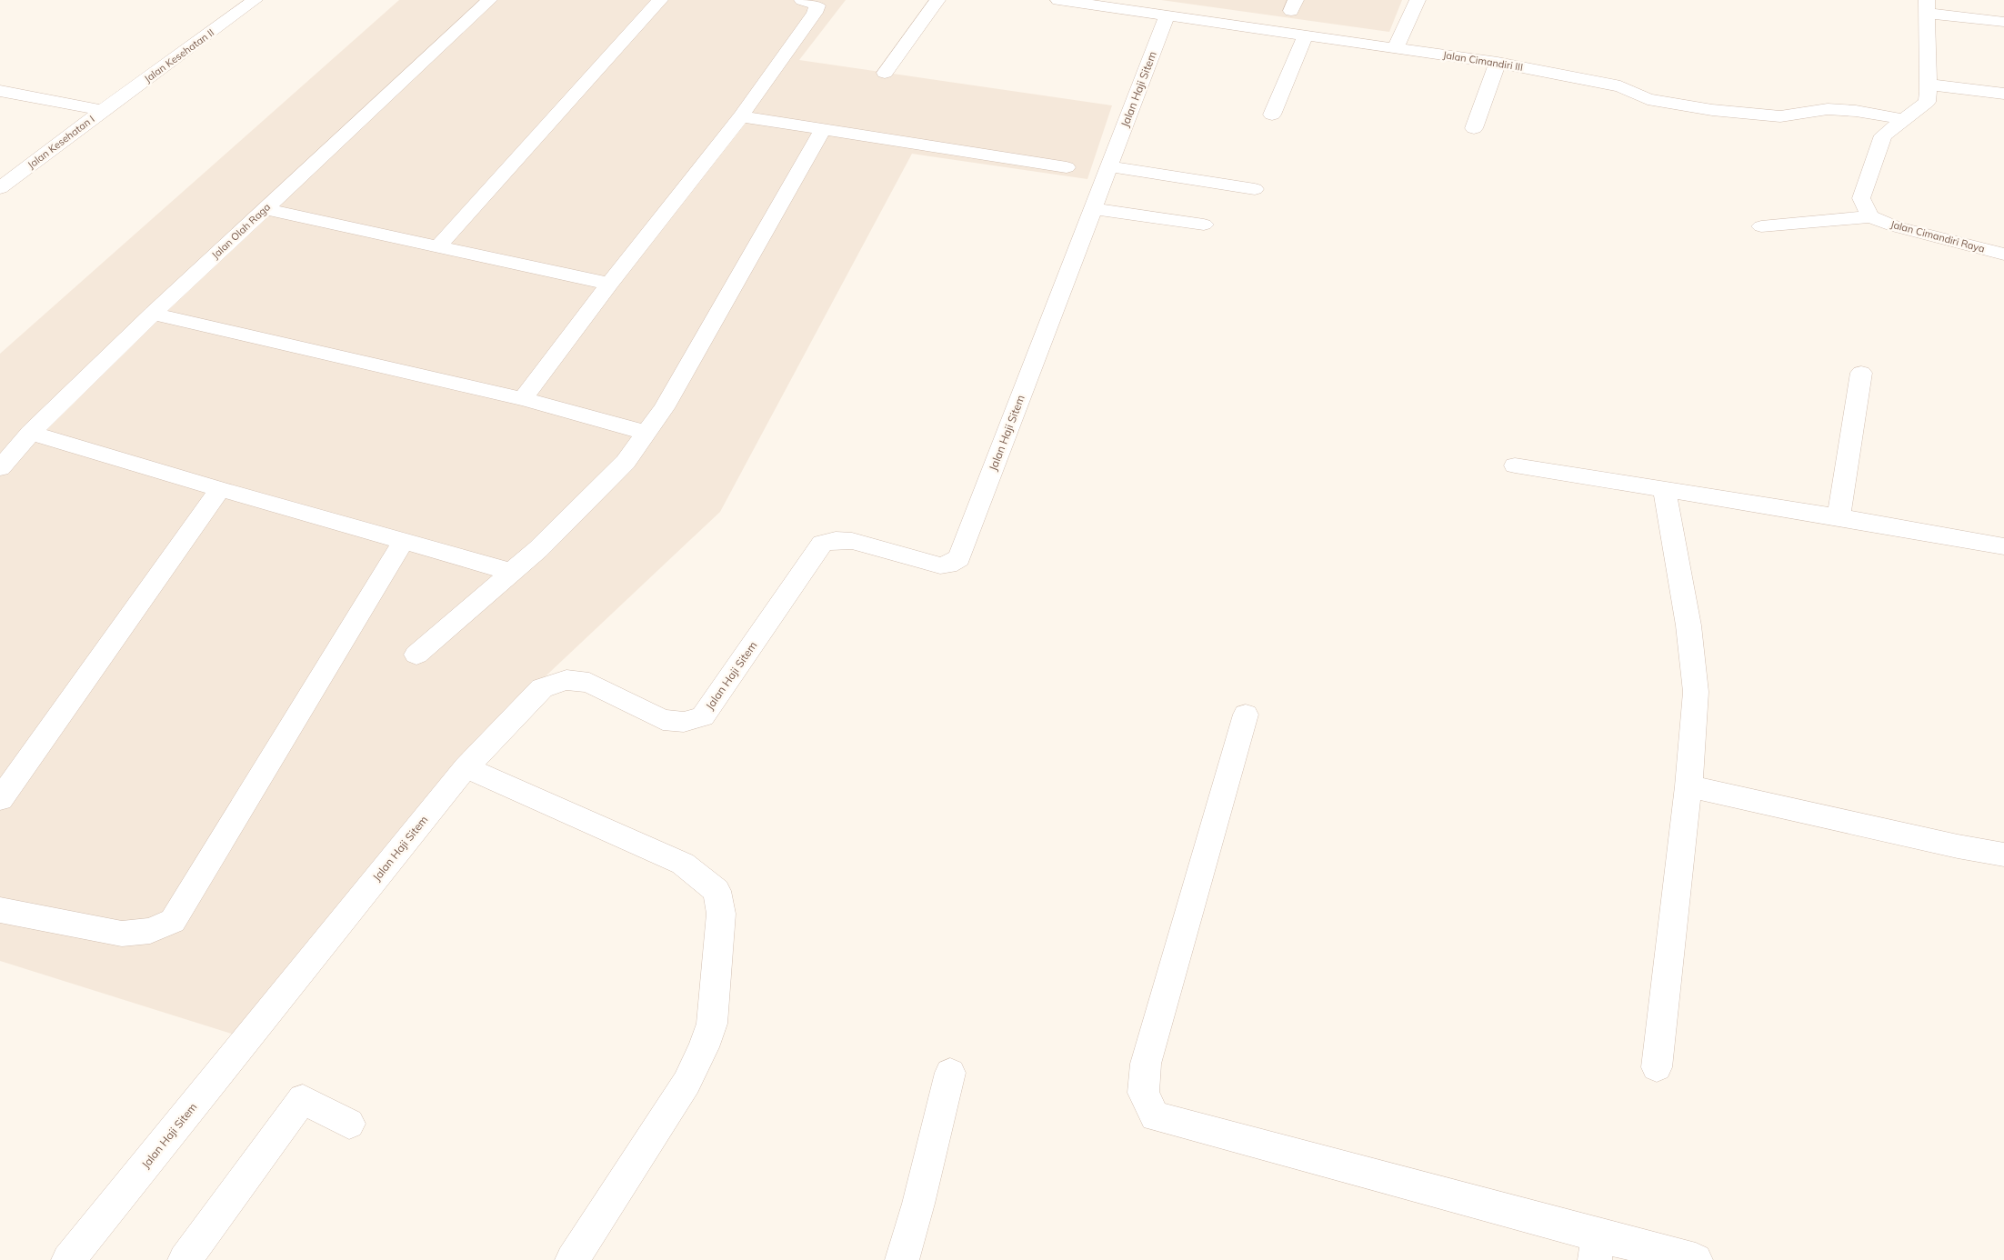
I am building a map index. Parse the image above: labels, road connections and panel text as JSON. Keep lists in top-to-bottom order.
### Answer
{
  "streets": {
    "street": [
      "Jalan Kesehatan II",
      "Jalan Cimandiri III",
      "Jalan Haji Sitem",
      "Jalan Kesehatan I",
      "Jalan Olah Raga",
      "Jalan Cimandiri Raya"
    ]
  },
  "crossings": [
    ["Jalan Kesehatan II", "Jalan Kesehatan I"],
    ["Jalan Cimandiri III", "Jalan Haji Sitem"]
  ]
}
